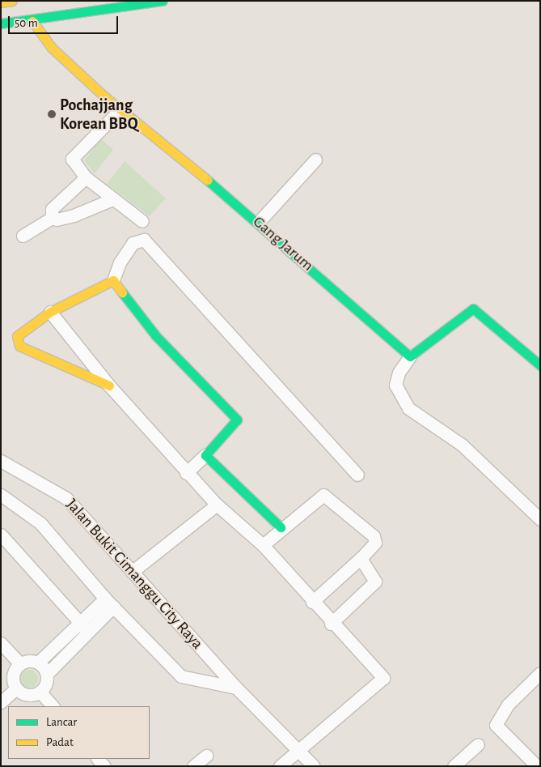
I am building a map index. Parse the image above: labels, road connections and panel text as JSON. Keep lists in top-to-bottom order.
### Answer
{
  "streets": {
    "main road": ["Gang Jarum"],
    "street": ["Jalan Bukit Cimanggu City Raya"]
  },
  "places": ["Pochajjang Korean BBQ"],
  "legend": ["Lancar", "Padat"],
  "scale_bar": "50 m"
}
